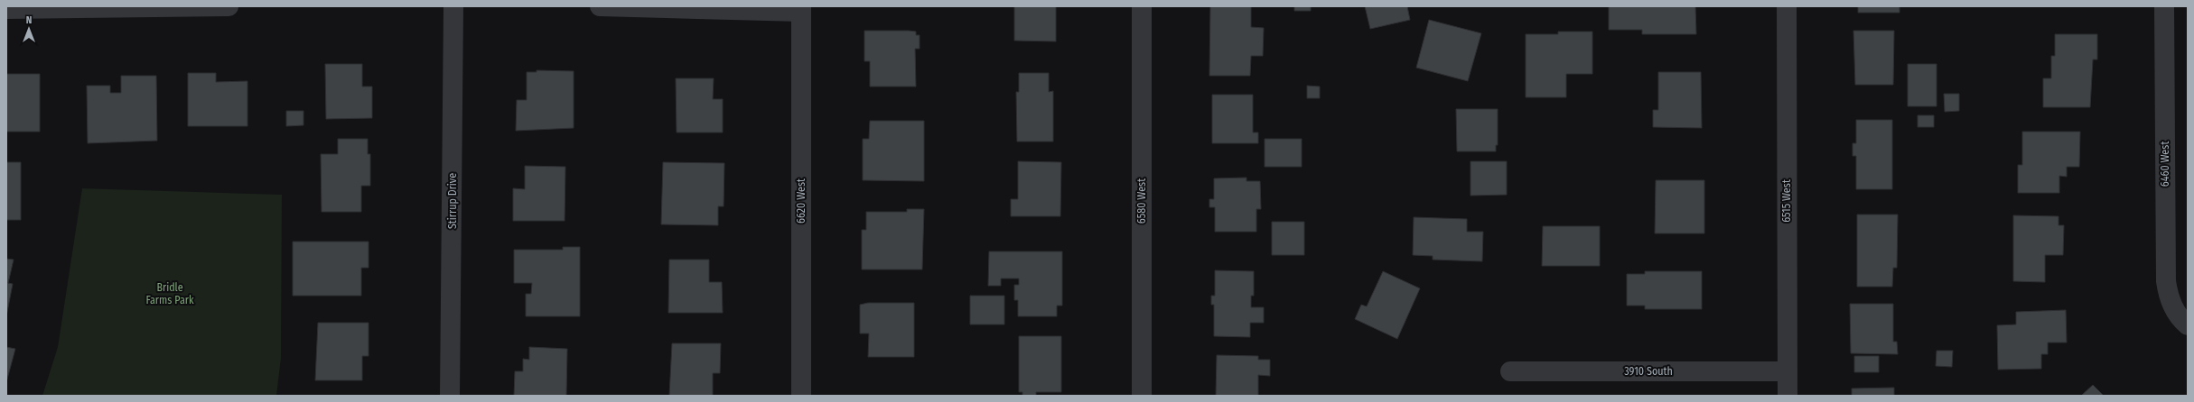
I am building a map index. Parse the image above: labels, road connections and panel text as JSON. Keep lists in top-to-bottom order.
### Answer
{
  "streets": {
    "street": [
      "6460 West",
      "Stirrup Drive",
      "6620 West",
      "6580 West",
      "6515 West",
      "3910 South"
    ]
  },
  "crossings": [
    ["6515 West", "3910 South"]
  ],
  "parks": ["Bridle Farms Park"],
  "north": "top"
}
